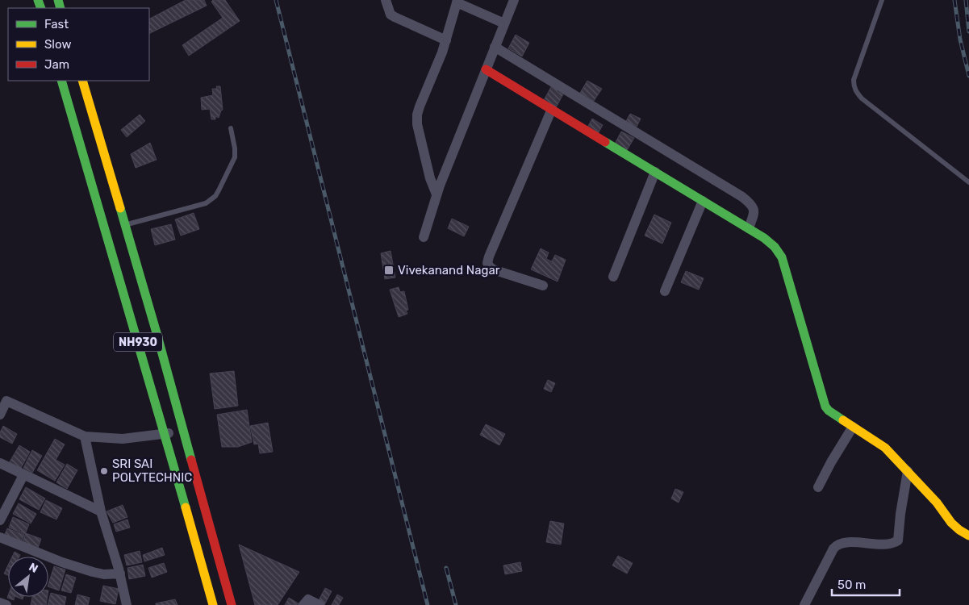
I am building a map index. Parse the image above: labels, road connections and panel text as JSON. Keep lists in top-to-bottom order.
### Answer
{
  "streets": {
    "main road": ["NH930"]
  },
  "places": {
    "transit": ["Vivekanand Nagar"],
    "other": ["SRI SAI POLYTECHNIC"]
  },
  "legend": ["Fast", "Slow", "Jam"],
  "scale_bar": "50 m",
  "north": "top right"
}
